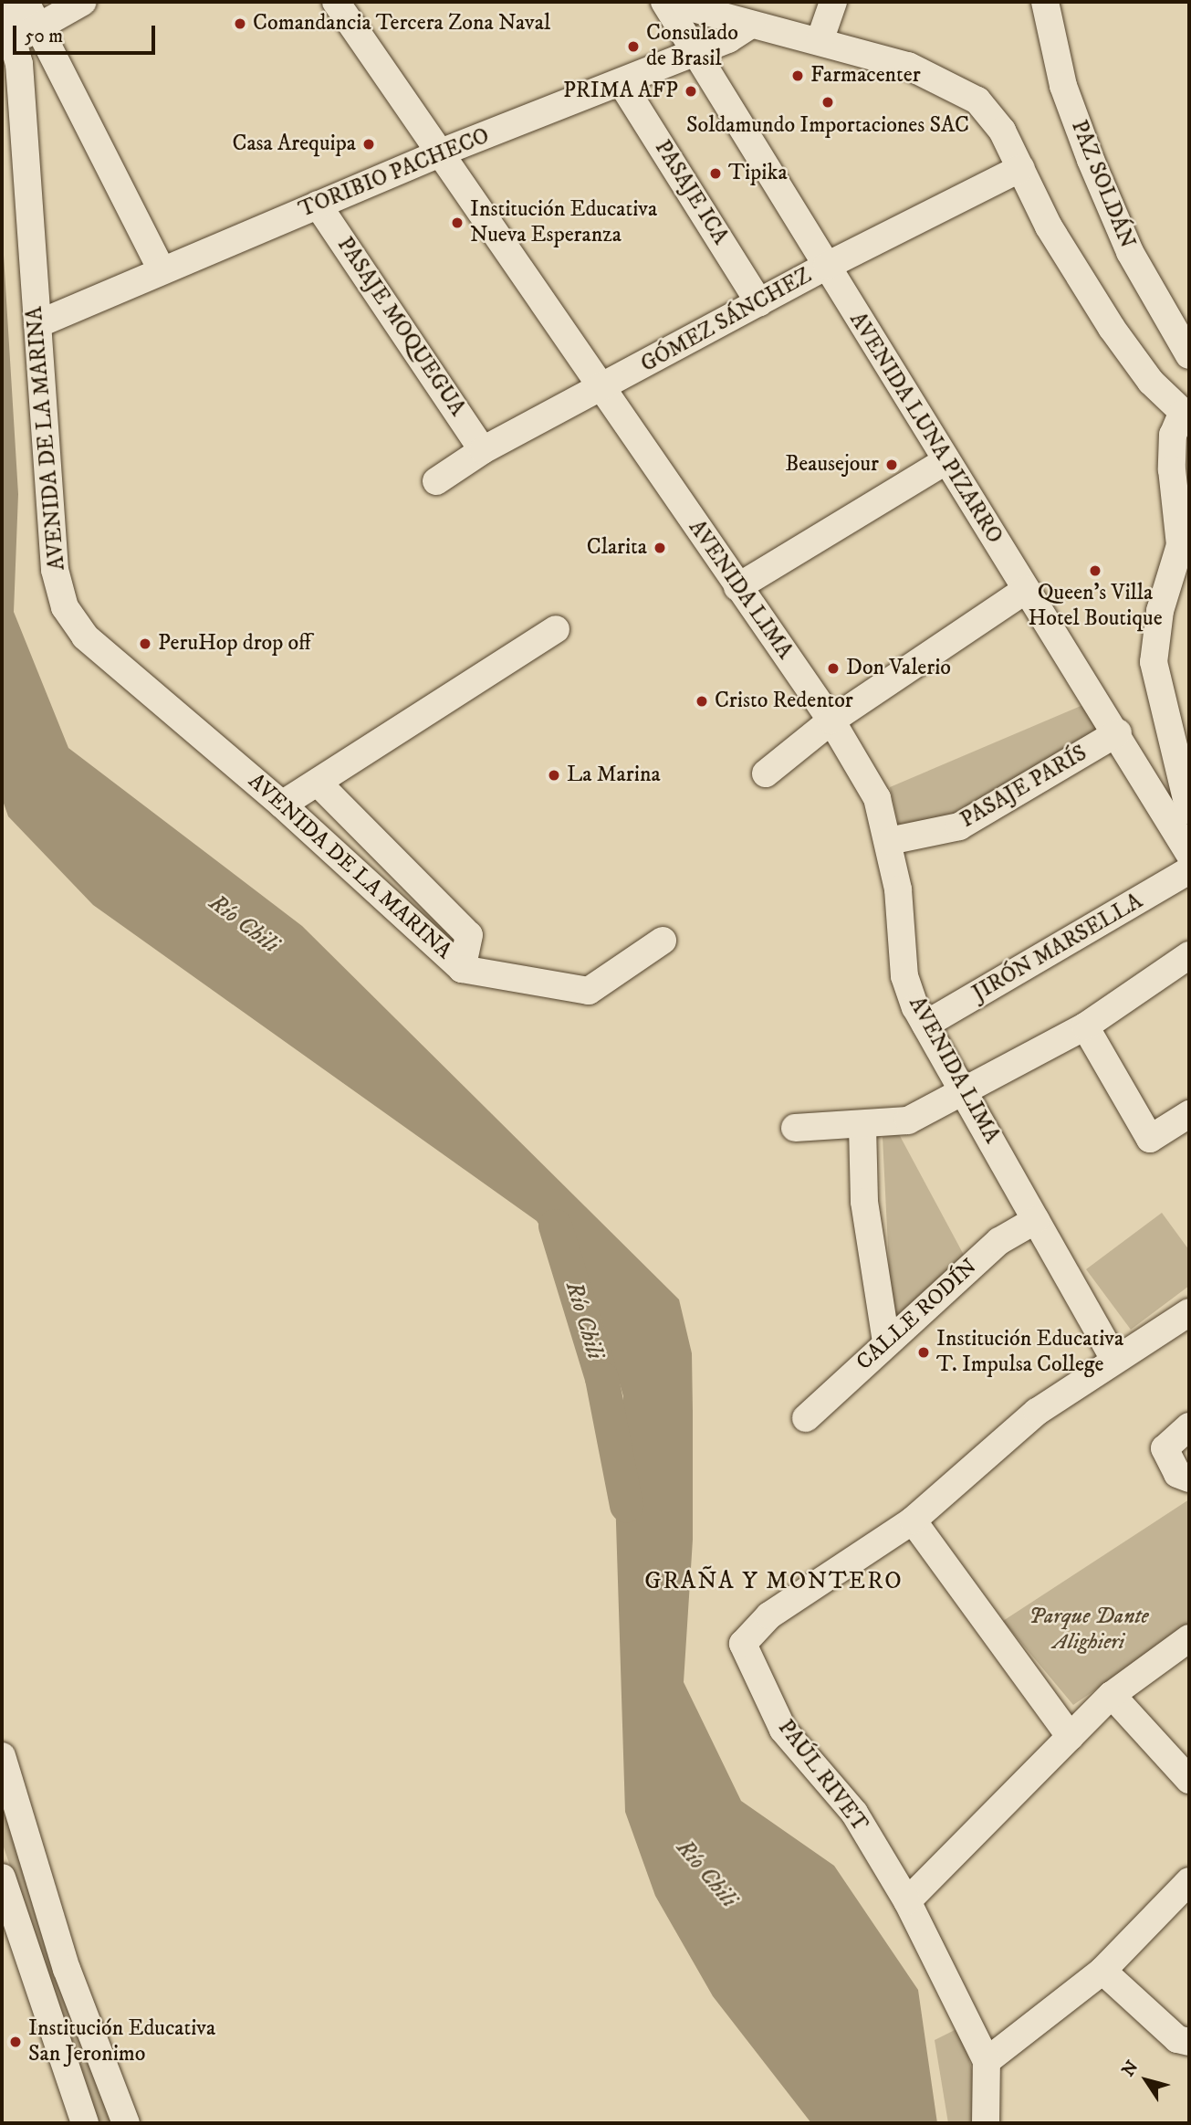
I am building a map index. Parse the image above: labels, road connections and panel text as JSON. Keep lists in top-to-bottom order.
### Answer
{
  "streets": {
    "street": [
      "TORIBIO PACHECO",
      "PAZ SOLDÁN",
      "PASAJE ICA",
      "GÓMEZ SÁNCHEZ",
      "PASAJE MOQUEGUA",
      "AVENIDA LUNA PIZARRO",
      "AVENIDA DE LA MARINA",
      "AVENIDA LIMA",
      "PASAJE PARÍS",
      "JIRÓN MARSELLA",
      "CALLE RODÍN",
      "PAÚL RIVET"
    ]
  },
  "crossings": [
    ["TORIBIO PACHECO", "PASAJE ICA"],
    ["TORIBIO PACHECO", "PASAJE MOQUEGUA"],
    ["TORIBIO PACHECO", "AVENIDA LUNA PIZARRO"],
    ["TORIBIO PACHECO", "AVENIDA DE LA MARINA"],
    ["TORIBIO PACHECO", "AVENIDA LIMA"],
    ["PASAJE ICA", "GÓMEZ SÁNCHEZ"],
    ["GÓMEZ SÁNCHEZ", "PASAJE MOQUEGUA"],
    ["GÓMEZ SÁNCHEZ", "AVENIDA LUNA PIZARRO"],
    ["GÓMEZ SÁNCHEZ", "AVENIDA LIMA"],
    ["AVENIDA LUNA PIZARRO", "PASAJE PARÍS"],
    ["AVENIDA LIMA", "PASAJE PARÍS"],
    ["AVENIDA LIMA", "JIRÓN MARSELLA"],
    ["AVENIDA LIMA", "CALLE RODÍN"],
    ["AVENIDA LIMA", "PAÚL RIVET"]
  ],
  "districts": ["GRAÑA Y MONTERO"],
  "water": ["Río Chili"],
  "parks": ["Parque Dante Alighieri"],
  "places": [
    "Comandancia Tercera Zona Naval",
    "Consulado de Brasil",
    "Farmacenter",
    "PRIMA AFP",
    "Soldamundo Importaciones SAC",
    "Casa Arequipa",
    "Tipika",
    "Institución Educativa Nueva Esperanza",
    "Beausejour",
    "Clarita",
    "Queen's Villa Hotel Boutique",
    "PeruHop drop off",
    "Don Valerio",
    "Cristo Redentor",
    "La Marina",
    "Institución Educativa T. Impulsa College",
    "Institución Educativa San Jeronimo"
  ],
  "scale_bar": "50 m",
  "north": "top left"
}
